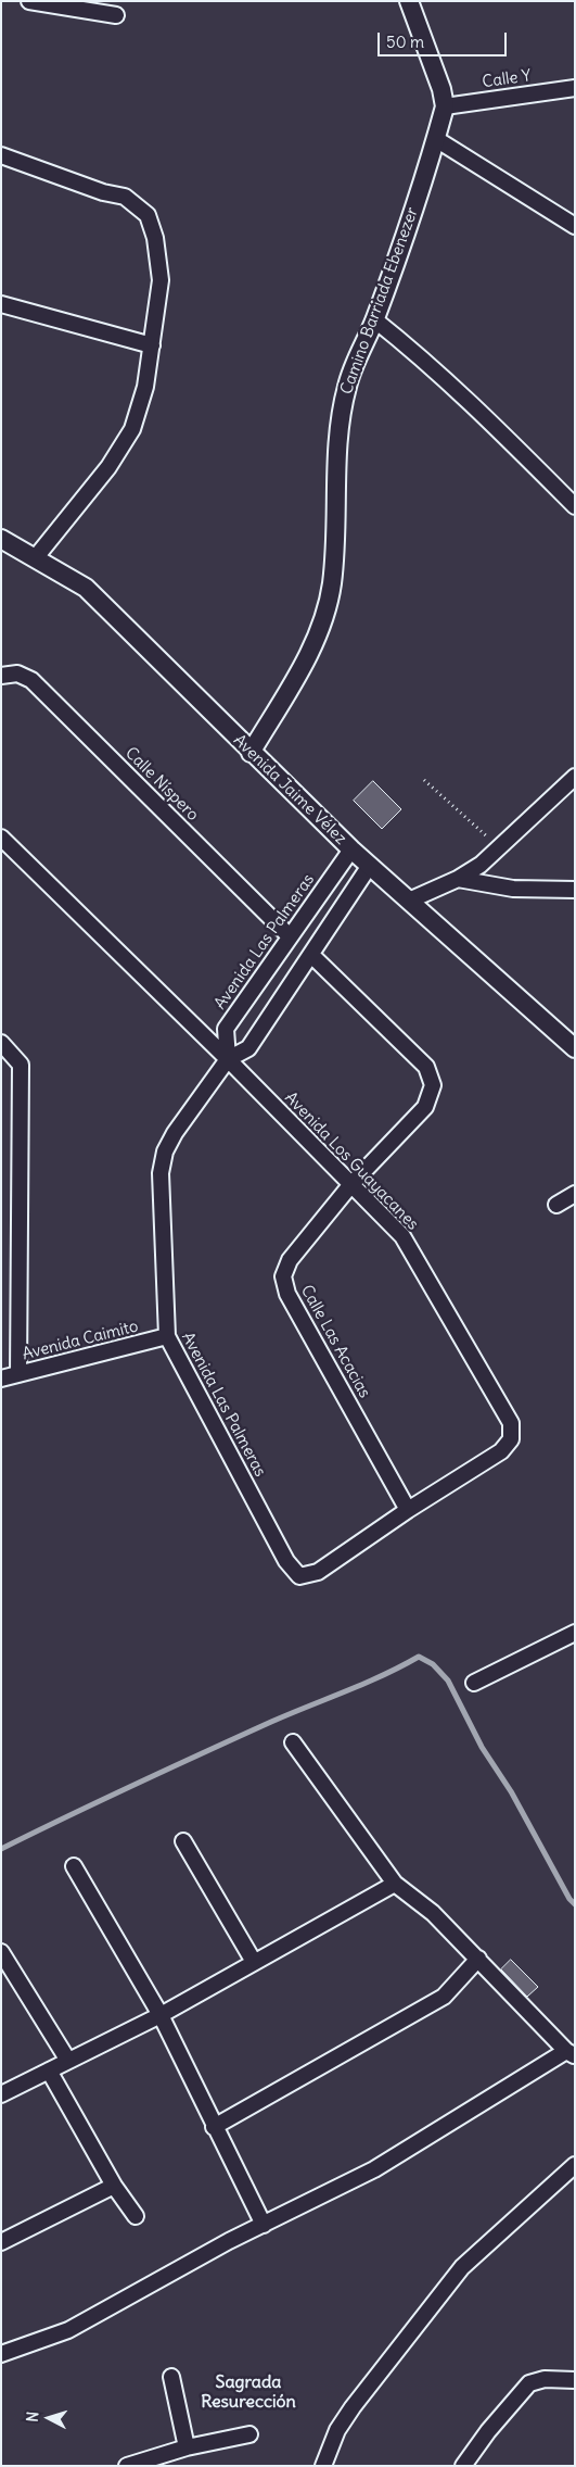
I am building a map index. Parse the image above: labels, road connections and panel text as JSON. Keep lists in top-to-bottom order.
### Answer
{
  "streets": {
    "street": [
      "Calle Y",
      "Camino Barriada Ebenezer",
      "Calle Níspero",
      "Avenida Jaime Vélez",
      "Avenida Las Palmeras",
      "Avenida Los Guayacanes",
      "Avenida Caimito",
      "Calle Las Acacias"
    ]
  },
  "crossings": [
    ["Calle Y", "Camino Barriada Ebenezer"],
    ["Camino Barriada Ebenezer", "Avenida Jaime Vélez"],
    ["Calle Níspero", "Avenida Las Palmeras"],
    ["Avenida Jaime Vélez", "Avenida Las Palmeras"],
    ["Avenida Las Palmeras", "Avenida Los Guayacanes"],
    ["Avenida Las Palmeras", "Avenida Caimito"],
    ["Avenida Las Palmeras", "Calle Las Acacias"],
    ["Avenida Los Guayacanes", "Calle Las Acacias"]
  ],
  "districts": ["Sagrada Resurección"],
  "scale_bar": "50 m",
  "north": "left"
}
